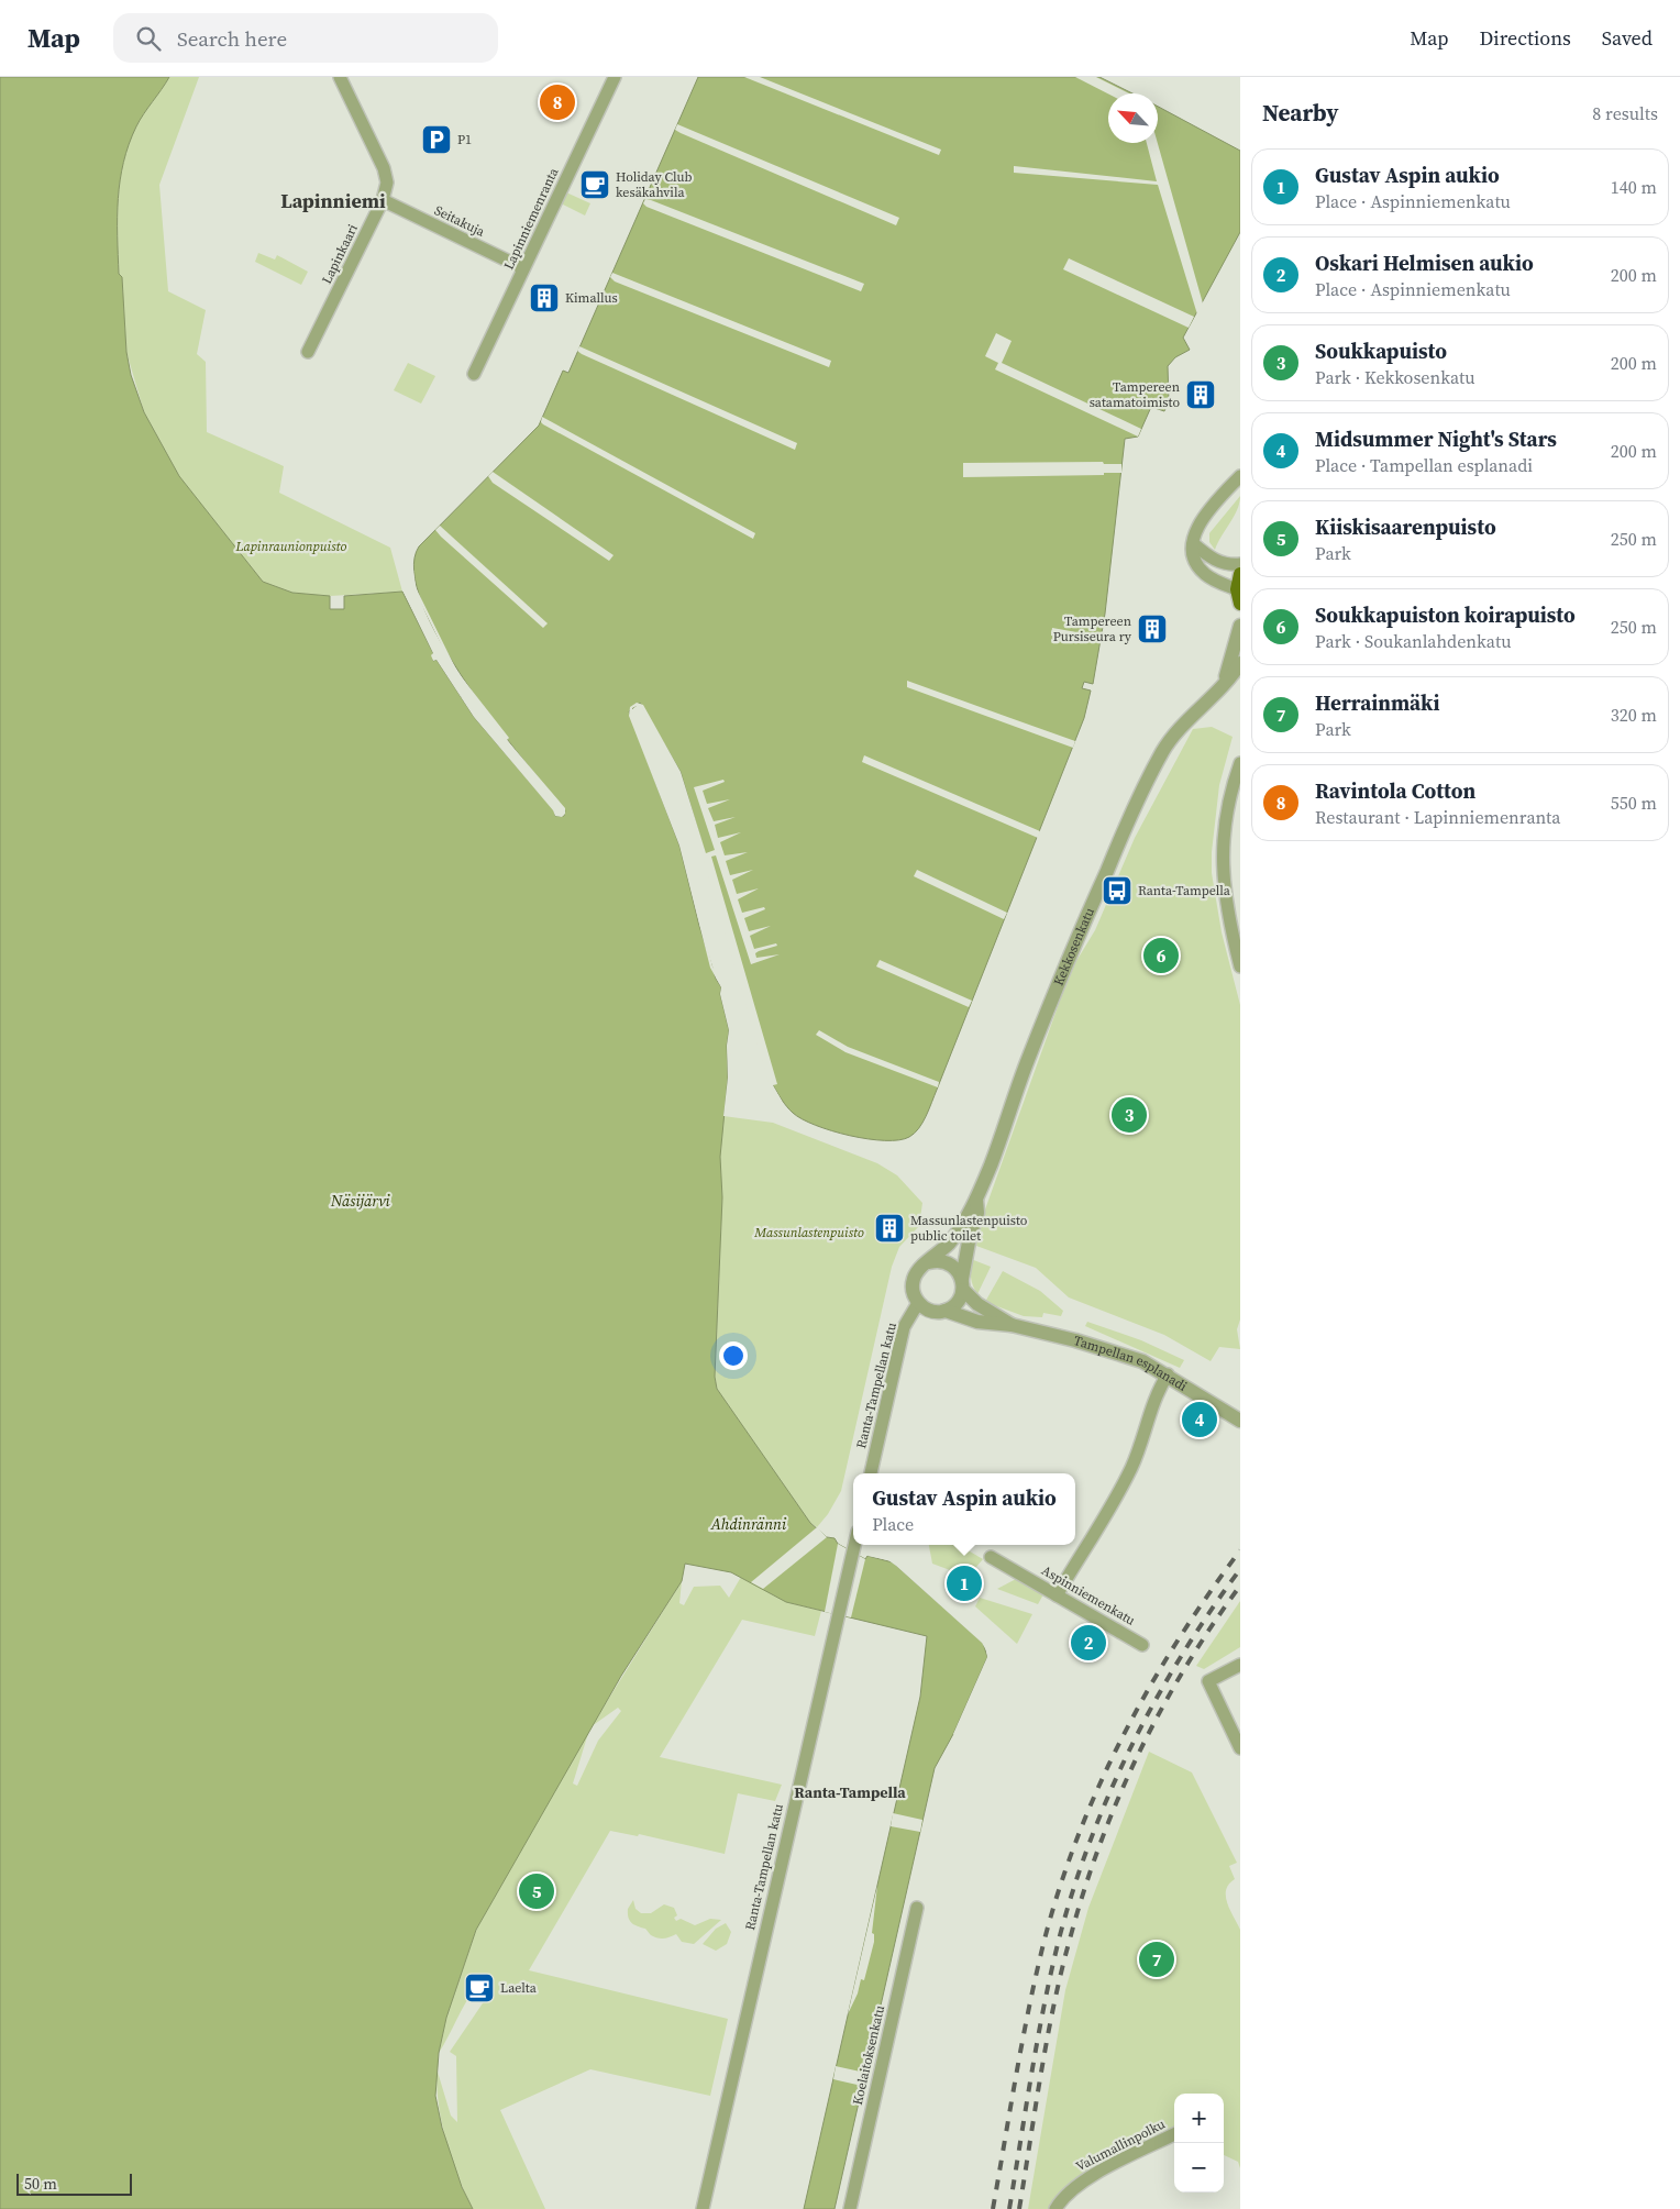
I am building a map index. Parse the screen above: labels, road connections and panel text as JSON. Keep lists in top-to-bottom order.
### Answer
{
  "streets": {
    "street": [
      "Lapinniemenranta",
      "Seitakuja",
      "Lapinkaari",
      "Kekkosenkatu",
      "Tampellan esplanadi",
      "Ranta-Tampellan katu",
      "Aspinniemenkatu",
      "Koelaitoksenkatu",
      "Valumallinpolku"
    ]
  },
  "crossings": [
    ["Lapinniemenranta", "Seitakuja"],
    ["Seitakuja", "Lapinkaari"],
    ["Kekkosenkatu", "Tampellan esplanadi"],
    ["Kekkosenkatu", "Ranta-Tampellan katu"],
    ["Tampellan esplanadi", "Ranta-Tampellan katu"]
  ],
  "districts": ["Lapinniemi", "Ranta-Tampella"],
  "water": ["Näsijärvi", "Ahdinränni"],
  "parks": ["Lapinraunionpuisto", "Massunlastenpuisto"],
  "places": {
    "parking": ["P1"],
    "cafe": ["Holiday Club kesäkahvila", "Laelta"],
    "building": [
      "Kimallus",
      "Tampereen satamatoimisto",
      "Tampereen Pursiseura ry",
      "Massunlastenpuisto public toilet"
    ],
    "bus stop": ["Ranta-Tampella"]
  },
  "scale_bar": "50 m",
  "north": "top left",
  "page": {
    "header": "Map",
    "search": "Search here",
    "nav": ["Map", "Directions", "Saved"],
    "heading": ["Nearby", "8 results"],
    "pins": [
      "8",
      "6",
      "3",
      "4",
      "1",
      "2",
      "5",
      "7"
    ],
    "list": [
      {
        "mark": "1",
        "name": "Gustav Aspin aukio",
        "note": "Place · Aspinniemenkatu",
        "value": "140 m"
      },
      {
        "mark": "2",
        "name": "Oskari Helmisen aukio",
        "note": "Place · Aspinniemenkatu",
        "value": "200 m"
      },
      {
        "mark": "3",
        "name": "Soukkapuisto",
        "note": "Park · Kekkosenkatu",
        "value": "200 m"
      },
      {
        "mark": "4",
        "name": "Midsummer Night's Stars",
        "note": "Place · Tampellan esplanadi",
        "value": "200 m"
      },
      {
        "mark": "5",
        "name": "Kiiskisaarenpuisto",
        "note": "Park",
        "value": "250 m"
      },
      {
        "mark": "6",
        "name": "Soukkapuiston koirapuisto",
        "note": "Park · Soukanlahdenkatu",
        "value": "250 m"
      },
      {
        "mark": "7",
        "name": "Herrainmäki",
        "note": "Park",
        "value": "320 m"
      },
      {
        "mark": "8",
        "name": "Ravintola Cotton",
        "note": "Restaurant · Lapinniemenranta",
        "value": "550 m"
      }
    ],
    "popup": ["Gustav Aspin aukio", "Place"],
    "map_buttons": ["+", "−"],
    "scale": "50 m"
  }
}
